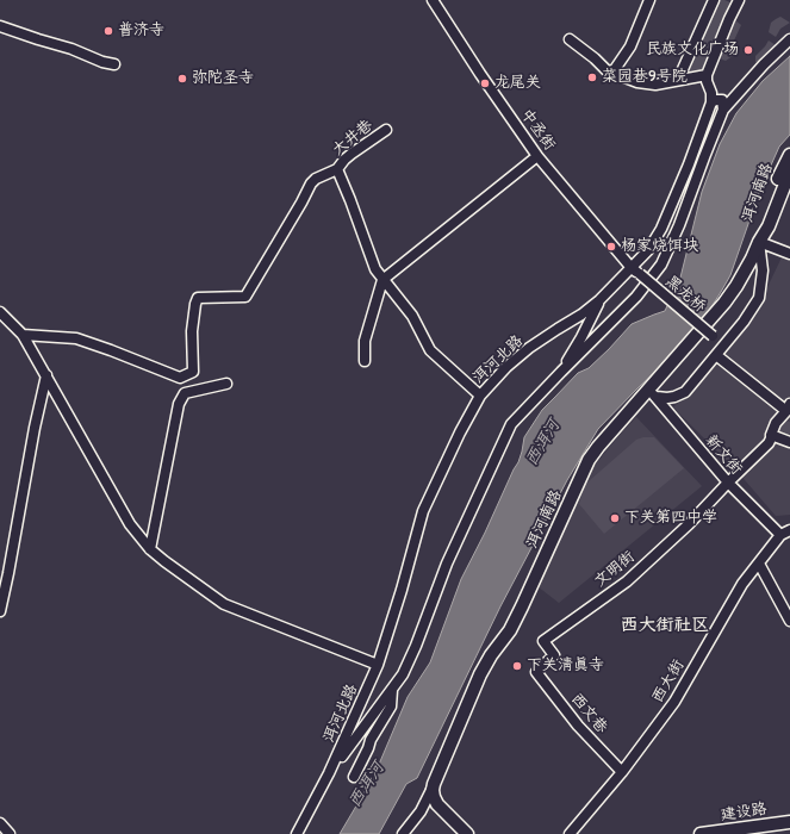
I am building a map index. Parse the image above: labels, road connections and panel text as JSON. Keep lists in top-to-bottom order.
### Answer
{
  "streets": {
    "main road": ["洱河南路", "建设路"],
    "street": [
      "中丞街",
      "大井巷",
      "黑龙桥",
      "洱河北路",
      "新文街",
      "文明街",
      "西大街",
      "西文巷"
    ]
  },
  "crossings": [
    ["中丞街", "黑龙桥"],
    ["中丞街", "洱河北路"],
    ["洱河南路", "新文街"],
    ["黑龙桥", "洱河北路"],
    ["新文街", "文明街"],
    ["新文街", "西大街"],
    ["文明街", "西文巷"],
    ["西大街", "西文巷"]
  ],
  "districts": ["西大街社区"],
  "water": ["西洱河"],
  "places": [
    "普济寺",
    "民族文化广场",
    "菜园巷9号院",
    "弥陀圣寺",
    "龙尾关",
    "杨家烧饵块",
    "下关第四中学",
    "下关清真寺"
  ]
}
